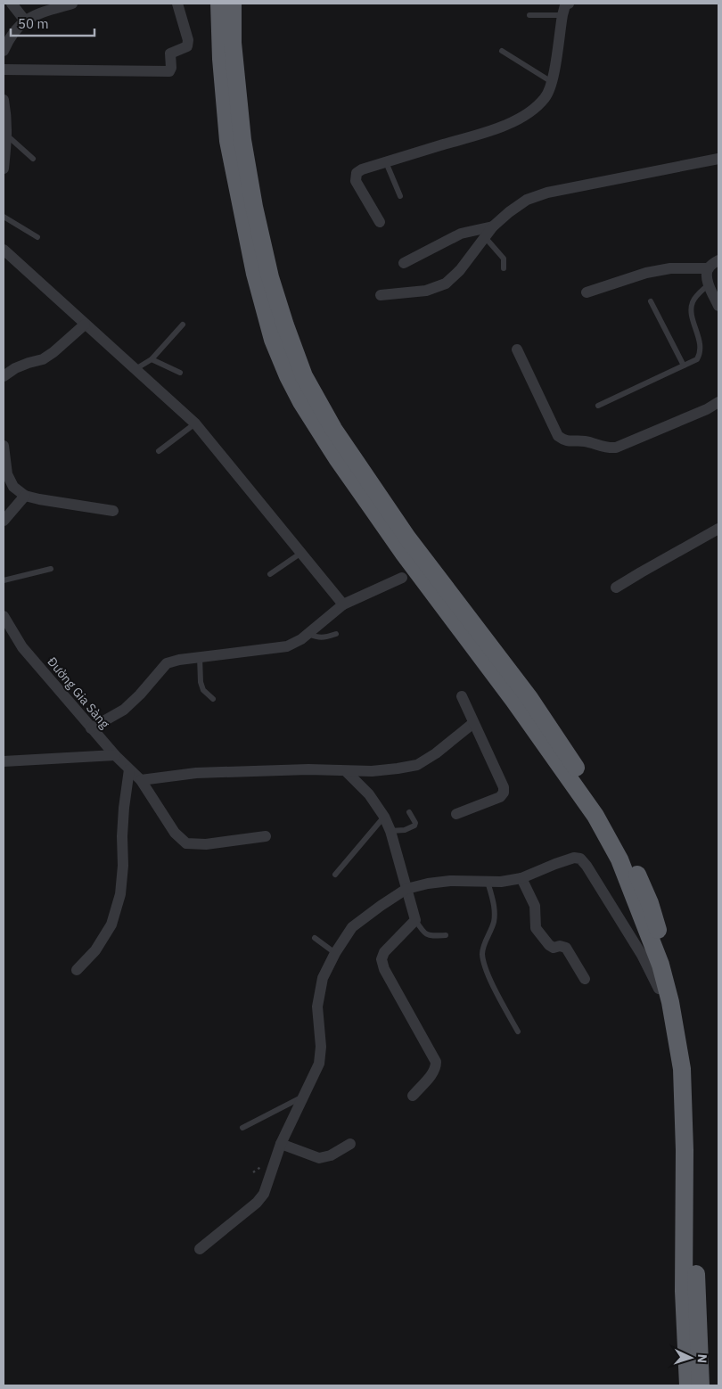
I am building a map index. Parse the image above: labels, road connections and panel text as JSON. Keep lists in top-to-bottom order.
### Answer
{
  "streets": {
    "street": ["Đường Gia Sàng"]
  },
  "scale_bar": "50 m",
  "north": "right"
}
